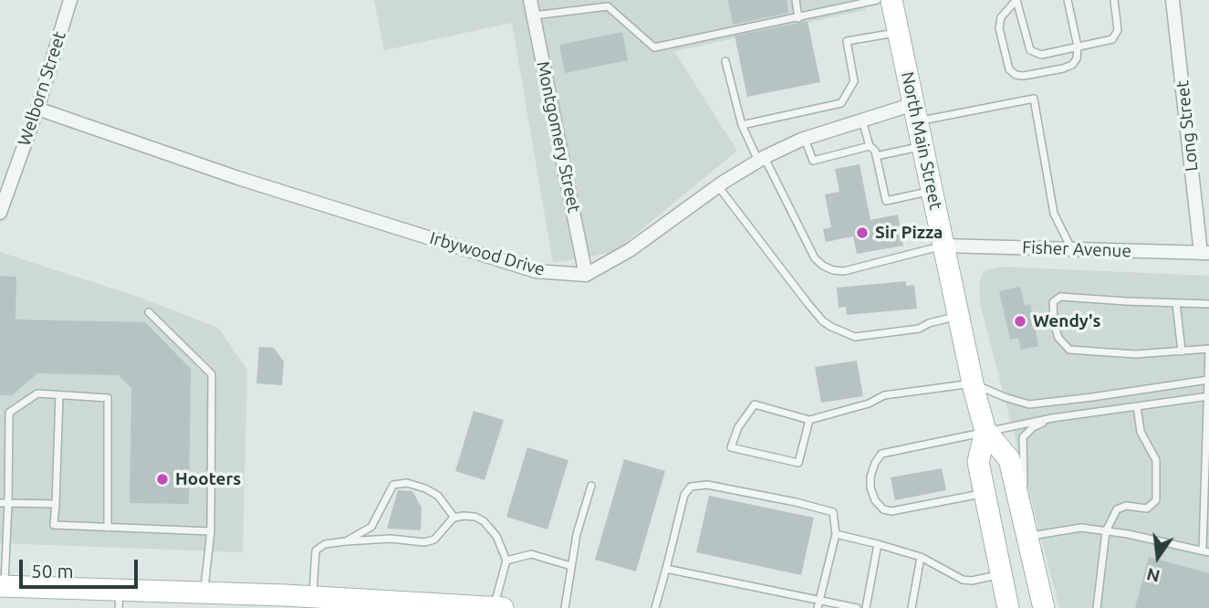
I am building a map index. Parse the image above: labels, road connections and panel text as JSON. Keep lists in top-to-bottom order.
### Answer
{
  "streets": {
    "main road": ["North Main Street"],
    "street": [
      "Welborn Street",
      "Long Street",
      "Montgomery Street",
      "Fisher Avenue",
      "Irbywood Drive"
    ]
  },
  "crossings": [
    ["Welborn Street", "Irbywood Drive"],
    ["Long Street", "Fisher Avenue"],
    ["Montgomery Street", "Irbywood Drive"],
    ["North Main Street", "Fisher Avenue"]
  ],
  "places": ["Sir Pizza", "Wendy's", "Hooters"],
  "scale_bar": "50 m",
  "north": "bottom"
}
